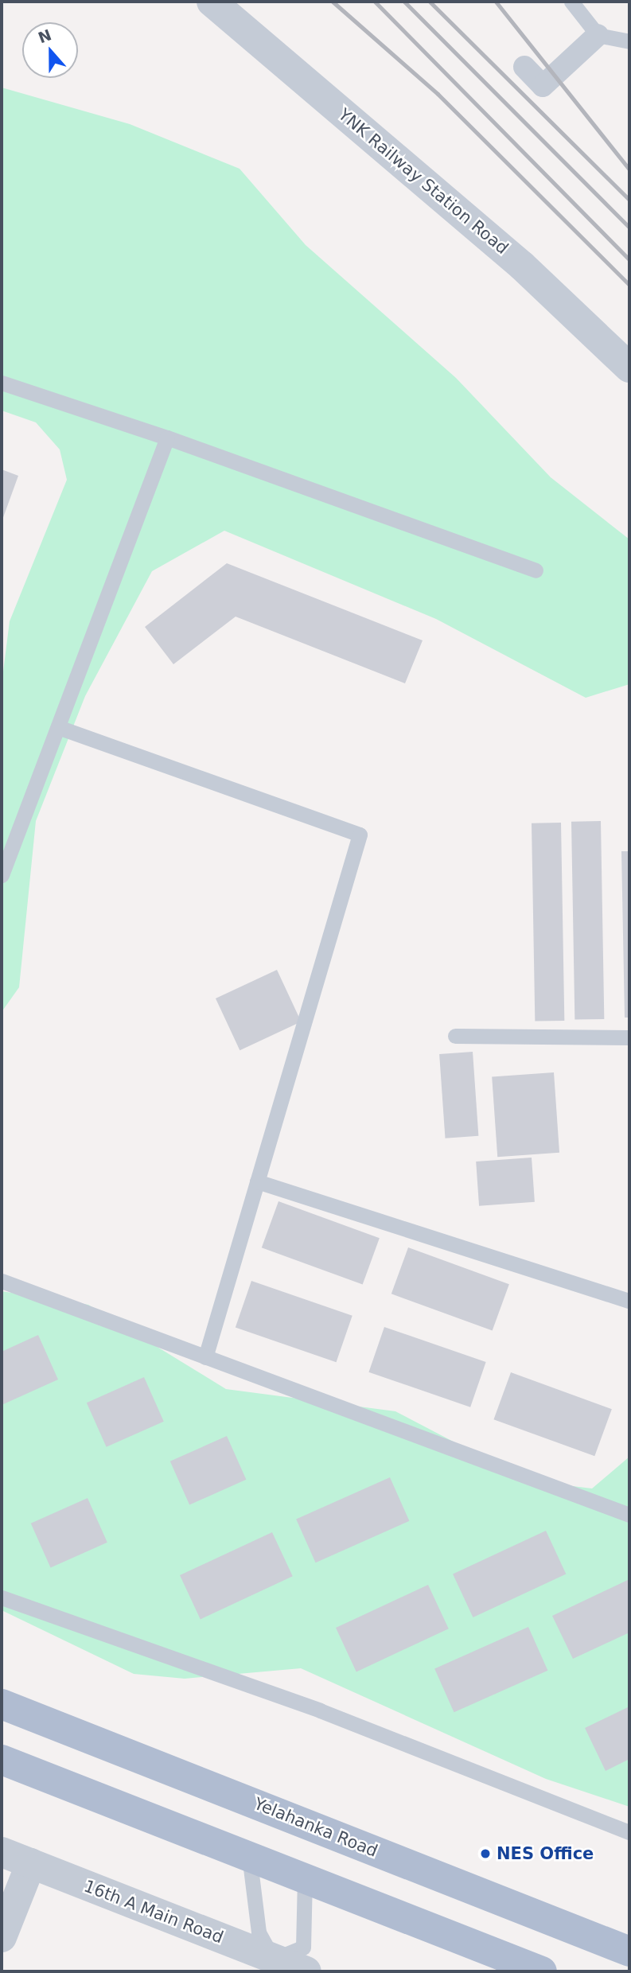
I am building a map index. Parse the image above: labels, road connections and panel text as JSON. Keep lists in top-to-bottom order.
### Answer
{
  "streets": {
    "main road": ["Yelahanka Road"],
    "street": ["YNK Railway Station Road", "16th A Main Road"]
  },
  "places": ["NES Office"],
  "north": "top"
}
